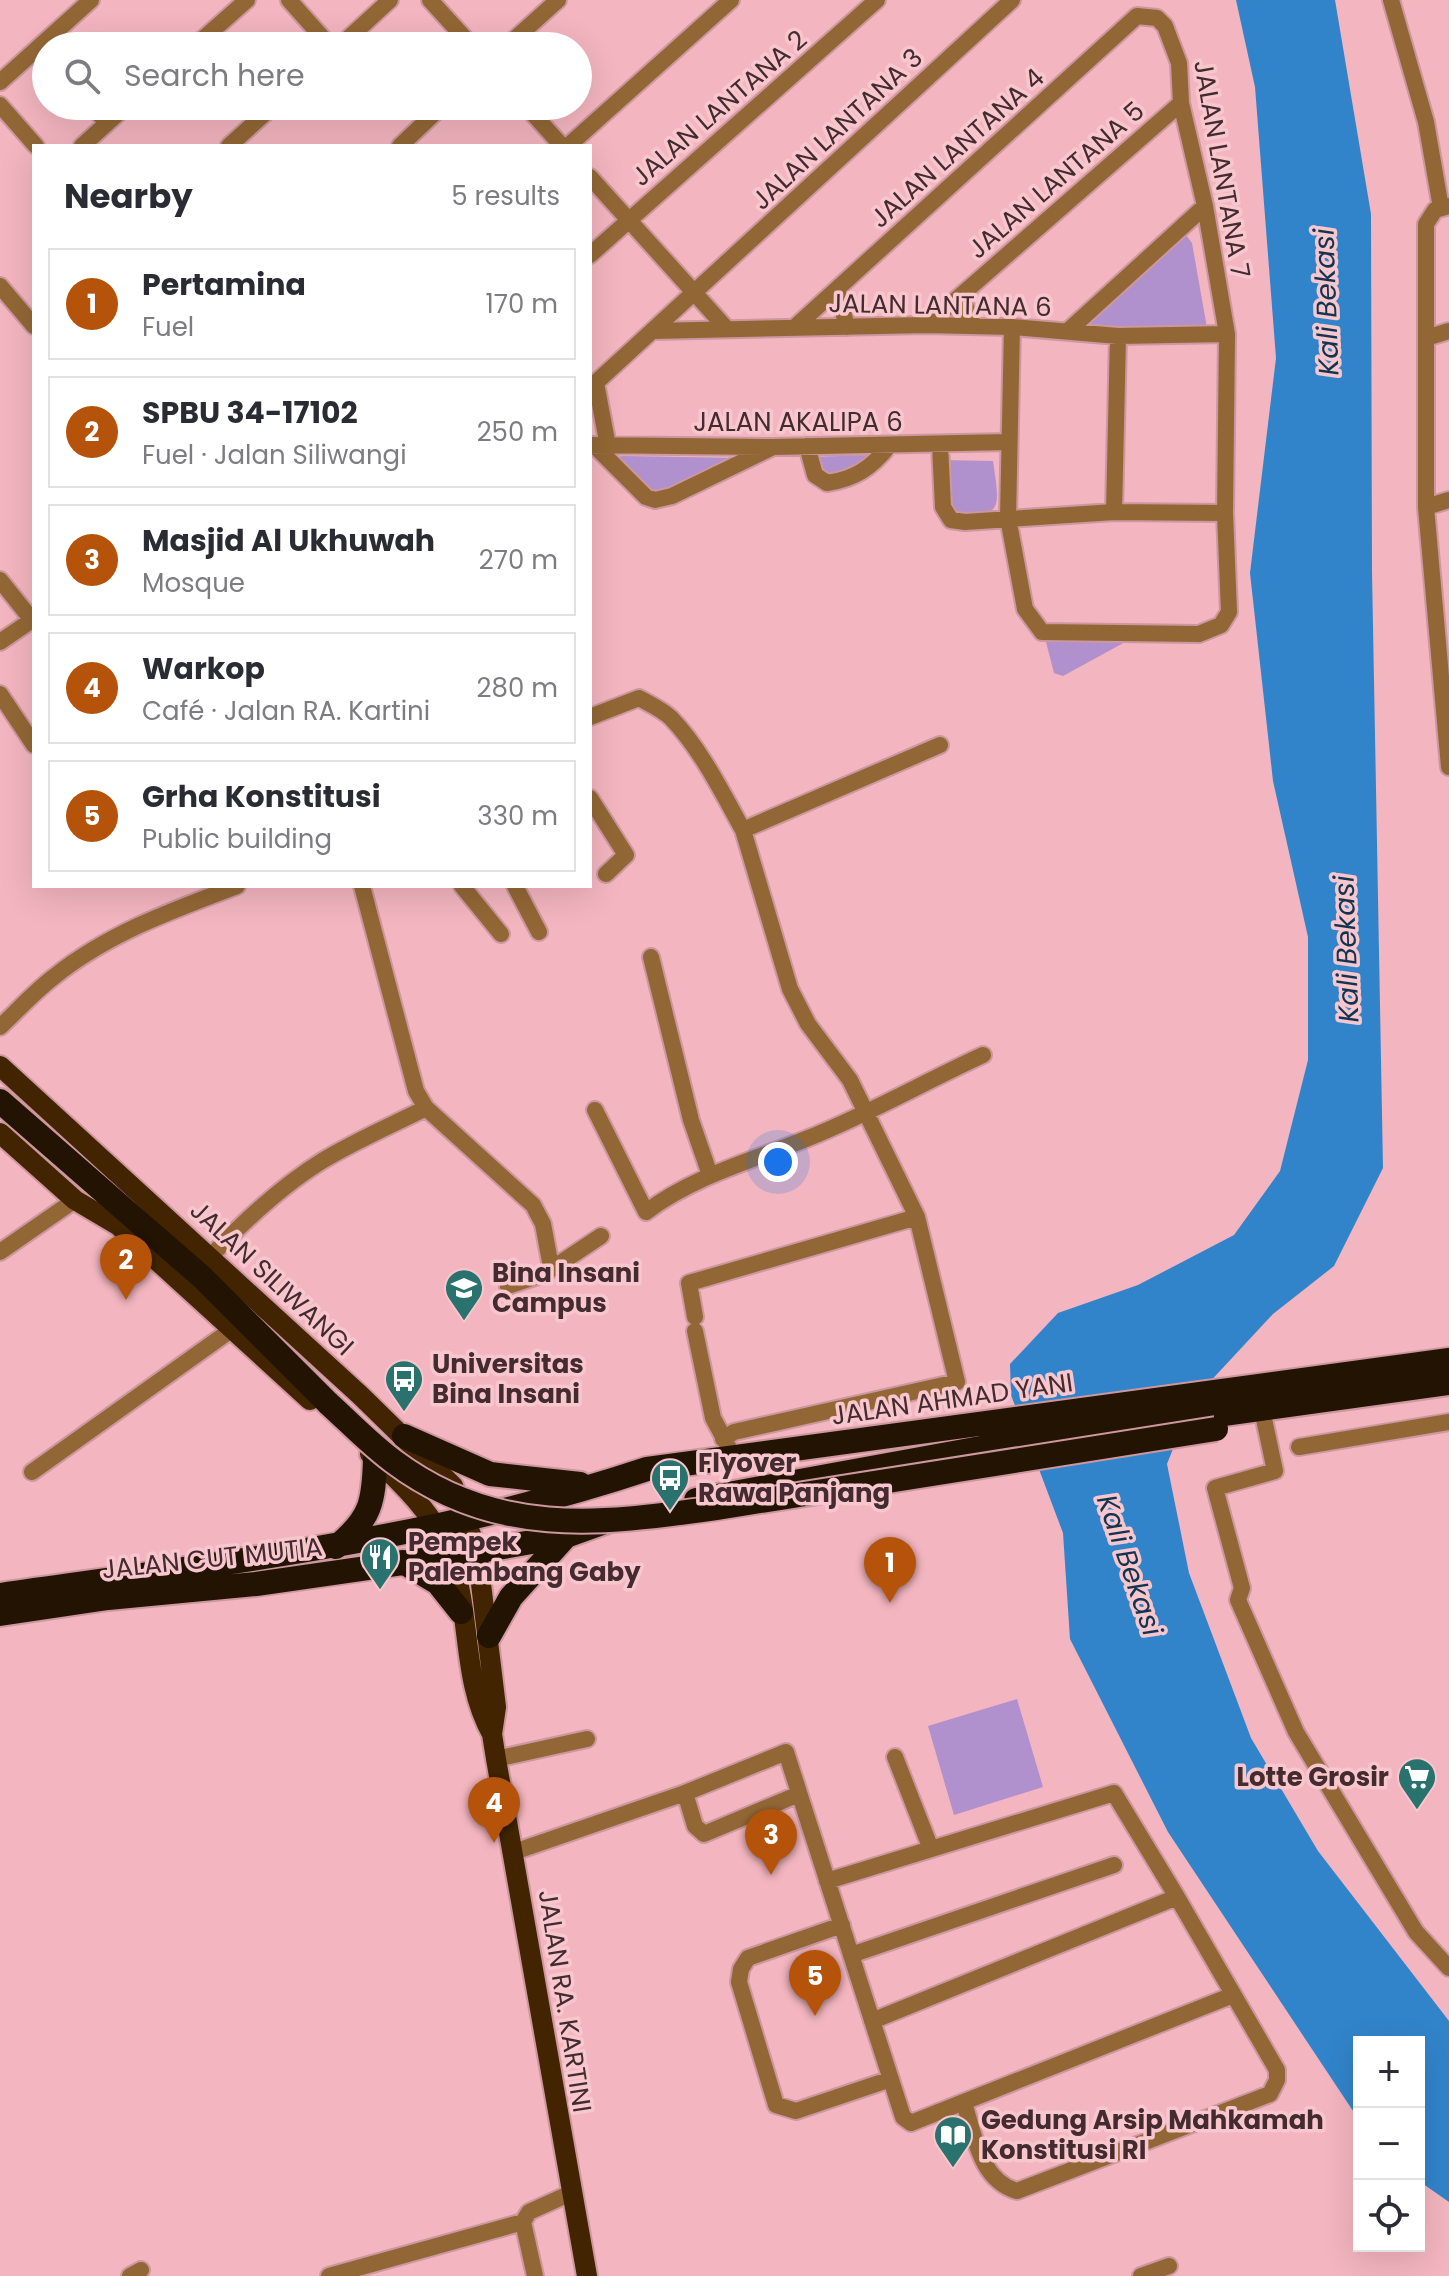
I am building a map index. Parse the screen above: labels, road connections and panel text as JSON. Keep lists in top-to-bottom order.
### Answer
{
  "streets": {
    "highway": ["JALAN AHMAD YANI", "JALAN CUT MUTIA"],
    "main road": ["JALAN SILIWANGI", "JALAN RA. KARTINI"],
    "street": [
      "JALAN LANTANA 2",
      "JALAN LANTANA 3",
      "JALAN LANTANA 4",
      "JALAN LANTANA 7",
      "JALAN LANTANA 5",
      "JALAN LANTANA 6",
      "JALAN AKALIPA 6"
    ]
  },
  "crossings": [
    ["JALAN LANTANA 3", "JALAN LANTANA 6"],
    ["JALAN LANTANA 4", "JALAN LANTANA 7"],
    ["JALAN LANTANA 4", "JALAN LANTANA 6"],
    ["JALAN LANTANA 7", "JALAN LANTANA 5"],
    ["JALAN LANTANA 7", "JALAN LANTANA 6"],
    ["JALAN LANTANA 5", "JALAN LANTANA 6"],
    ["JALAN SILIWANGI", "JALAN AHMAD YANI"],
    ["JALAN SILIWANGI", "JALAN CUT MUTIA"],
    ["JALAN SILIWANGI", "JALAN RA. KARTINI"],
    ["JALAN AHMAD YANI", "JALAN CUT MUTIA"],
    ["JALAN AHMAD YANI", "JALAN RA. KARTINI"],
    ["JALAN CUT MUTIA", "JALAN RA. KARTINI"]
  ],
  "water": ["Kali Bekasi"],
  "places": {
    "school or university": ["Bina Insani Campus"],
    "bus stop": ["Universitas Bina Insani", "Flyover Rawa Panjang"],
    "restaurant": ["Pempek Palembang Gaby"],
    "supermarket": ["Lotte Grosir"],
    "library": ["Gedung Arsip Mahkamah Konstitusi RI"]
  },
  "page": {
    "search": "Search here",
    "heading": ["Nearby", "5 results"],
    "list": [
      {
        "mark": "1",
        "name": "Pertamina",
        "note": "Fuel",
        "value": "170 m"
      },
      {
        "mark": "2",
        "name": "SPBU 34-17102",
        "note": "Fuel · Jalan Siliwangi",
        "value": "250 m"
      },
      {
        "mark": "3",
        "name": "Masjid Al Ukhuwah",
        "note": "Mosque",
        "value": "270 m"
      },
      {
        "mark": "4",
        "name": "Warkop",
        "note": "Café · Jalan RA. Kartini",
        "value": "280 m"
      },
      {
        "mark": "5",
        "name": "Grha Konstitusi",
        "note": "Public building",
        "value": "330 m"
      }
    ],
    "pins": [
      "2",
      "1",
      "4",
      "3",
      "5"
    ],
    "map_buttons": ["+", "−"]
  }
}
